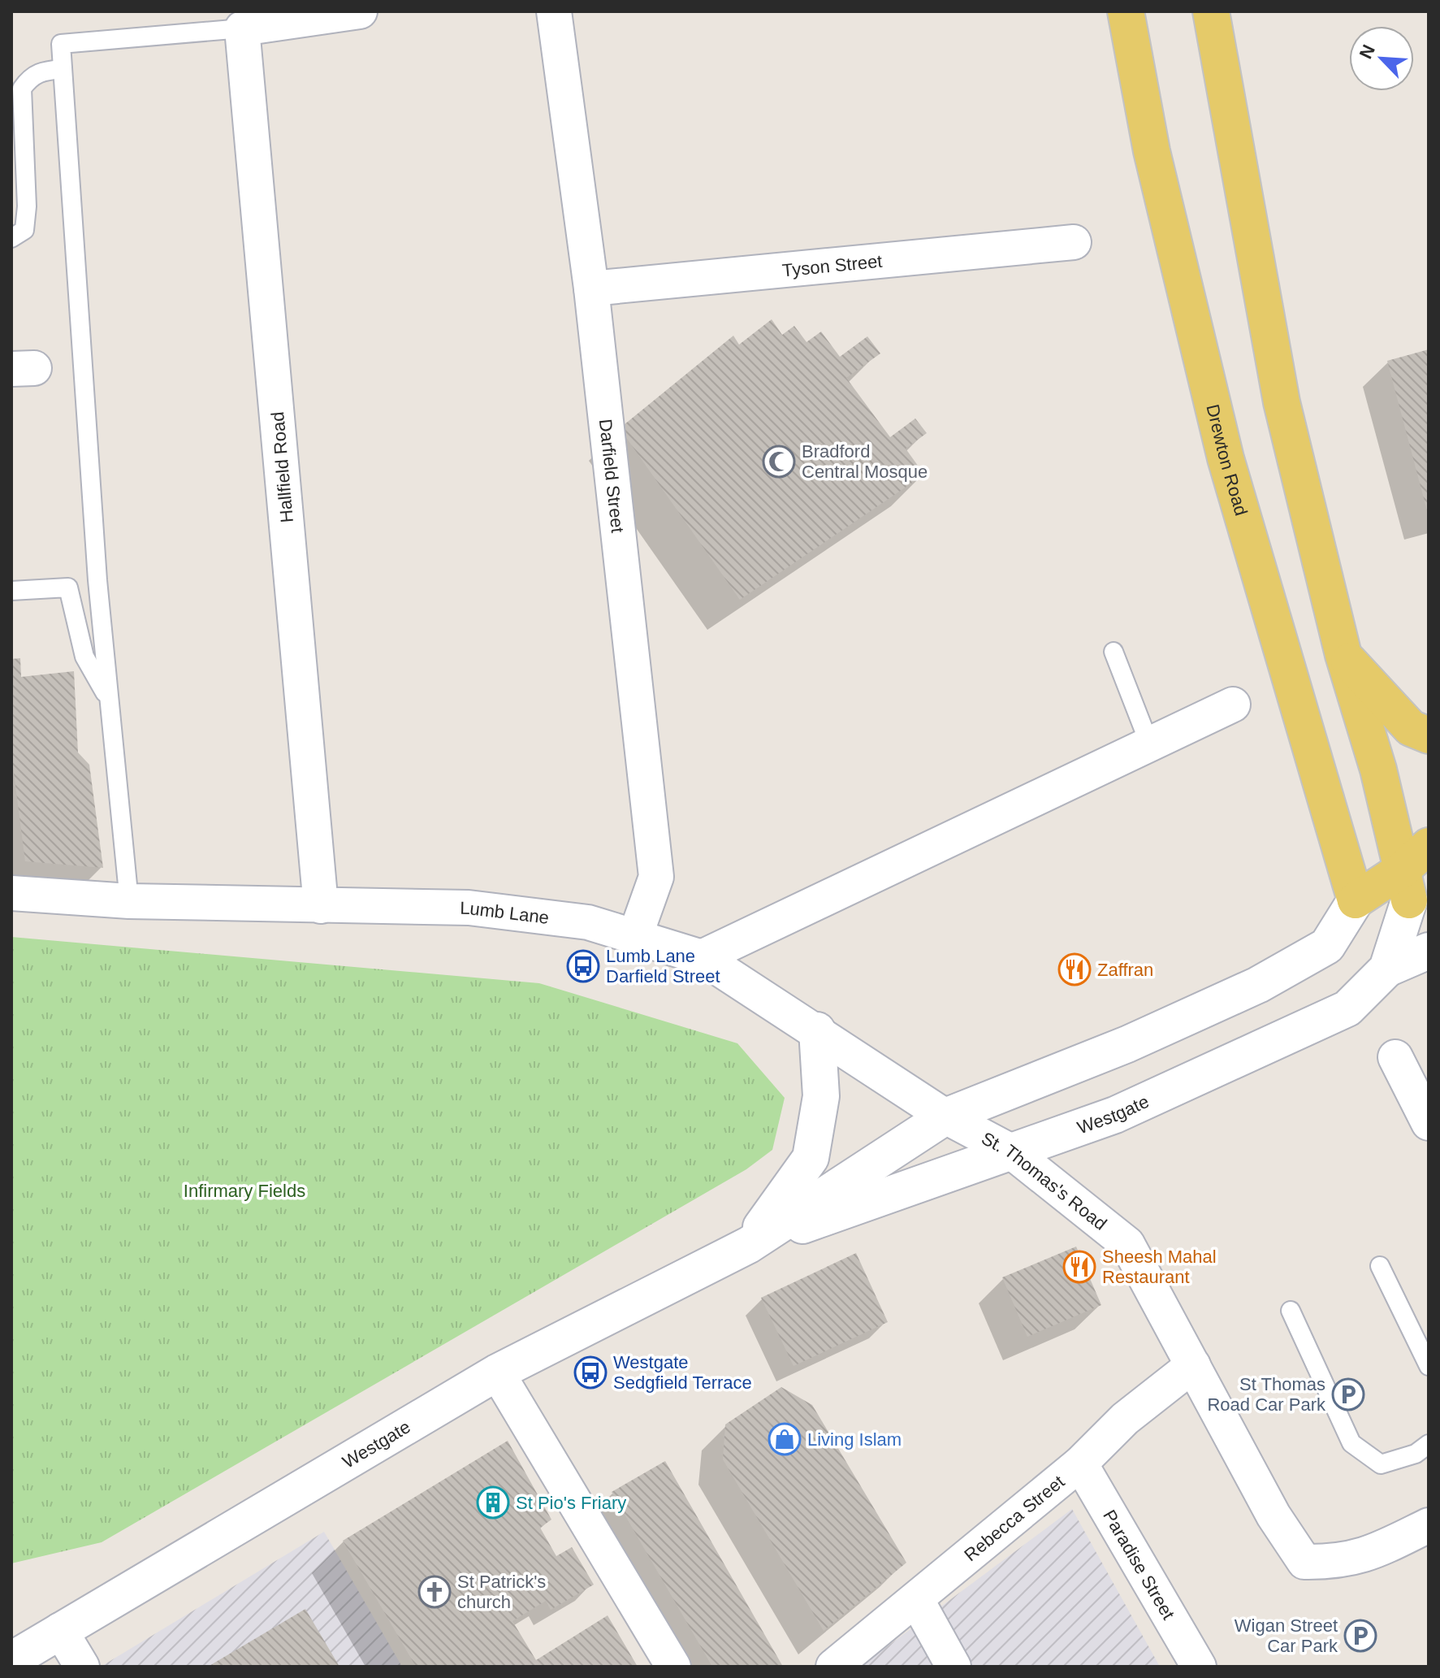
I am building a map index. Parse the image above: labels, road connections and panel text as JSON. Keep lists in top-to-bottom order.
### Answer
{
  "streets": {
    "main road": ["Drewton Road", "Westgate"],
    "street": [
      "Tyson Street",
      "Hallfield Road",
      "Darfield Street",
      "Lumb Lane",
      "St. Thomas's Road",
      "Rebecca Street",
      "Paradise Street"
    ]
  },
  "crossings": [
    ["Tyson Street", "Darfield Street"],
    ["Drewton Road", "Westgate"],
    ["Hallfield Road", "Lumb Lane"],
    ["Darfield Street", "Lumb Lane"],
    ["Lumb Lane", "Westgate"],
    ["Lumb Lane", "St. Thomas's Road"],
    ["Westgate", "St. Thomas's Road"],
    ["St. Thomas's Road", "Rebecca Street"],
    ["Rebecca Street", "Paradise Street"]
  ],
  "parks": ["Infirmary Fields"],
  "places": {
    "mosque": ["Bradford Central Mosque"],
    "bus stop": ["Lumb Lane Darfield Street", "Westgate Sedgfield Terrace"],
    "restaurant": ["Zaffran", "Sheesh Mahal Restaurant"],
    "parking": ["St Thomas Road Car Park", "Wigan Street Car Park"],
    "shop": ["Living Islam"],
    "building": ["St Pio's Friary"],
    "church": ["St Patrick's church"]
  },
  "north": "top left"
}
